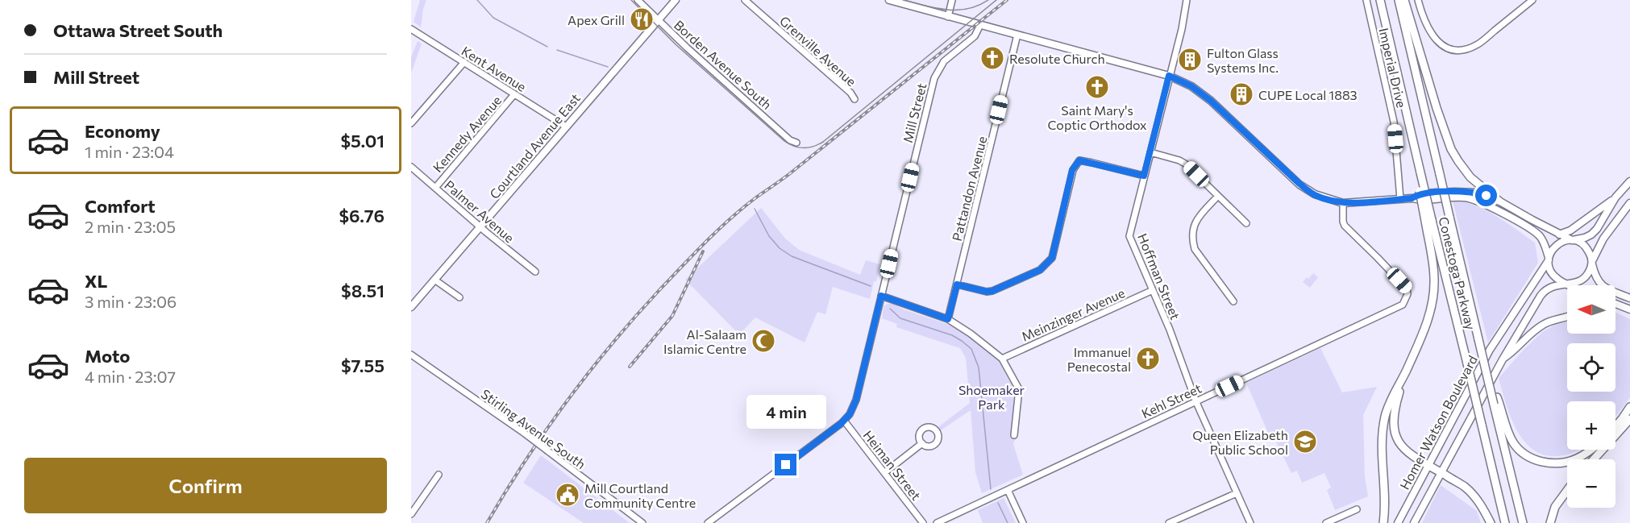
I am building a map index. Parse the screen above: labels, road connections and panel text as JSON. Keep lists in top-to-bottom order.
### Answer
{
  "streets": {
    "highway": ["Conestoga Parkway"],
    "main road": ["Courtland Avenue East", "Homer Watson Boulevard"],
    "street": [
      "Grenville Avenue",
      "Borden Avenue South",
      "Imperial Drive",
      "Kent Avenue",
      "Mill Street",
      "Kennedy Avenue",
      "Pattandon Avenue",
      "Palmer Avenue",
      "Hoffman Street",
      "Meinzinger Avenue",
      "Kehl Street",
      "Stirling Avenue South",
      "Heiman Street"
    ]
  },
  "crossings": [
    ["Borden Avenue South", "Courtland Avenue East"],
    ["Kent Avenue", "Kennedy Avenue"],
    ["Kent Avenue", "Courtland Avenue East"],
    ["Mill Street", "Heiman Street"],
    ["Kennedy Avenue", "Palmer Avenue"],
    ["Courtland Avenue East", "Palmer Avenue"],
    ["Hoffman Street", "Meinzinger Avenue"],
    ["Hoffman Street", "Kehl Street"]
  ],
  "parks": ["Shoemaker Park"],
  "places": {
    "restaurant": ["Apex Grill"],
    "church": ["Resolute Church", "Saint Mary's Coptic Orthodox", "Immanuel Penecostal"],
    "building": ["Fulton Glass Systems Inc.", "CUPE Local 1883"],
    "mosque": ["Al-Salaam Islamic Centre"],
    "school or university": ["Queen Elizabeth Public School"],
    "public building": ["Mill Courtland Community Centre"]
  },
  "north": "left",
  "page": {
    "banner": ["Ottawa Street South", "Mill Street"],
    "list": [
      {
        "name": "Economy",
        "note": "1 min · 23:04",
        "value": "$5.01"
      },
      {
        "name": "Comfort",
        "note": "2 min · 23:05",
        "value": "$6.76"
      },
      {
        "name": "XL",
        "note": "3 min · 23:06",
        "value": "$8.51"
      },
      {
        "name": "Moto",
        "note": "4 min · 23:07",
        "value": "$7.55"
      }
    ],
    "map_buttons": ["+", "−"],
    "bubble": "4 min",
    "buttons": "Confirm"
  }
}
